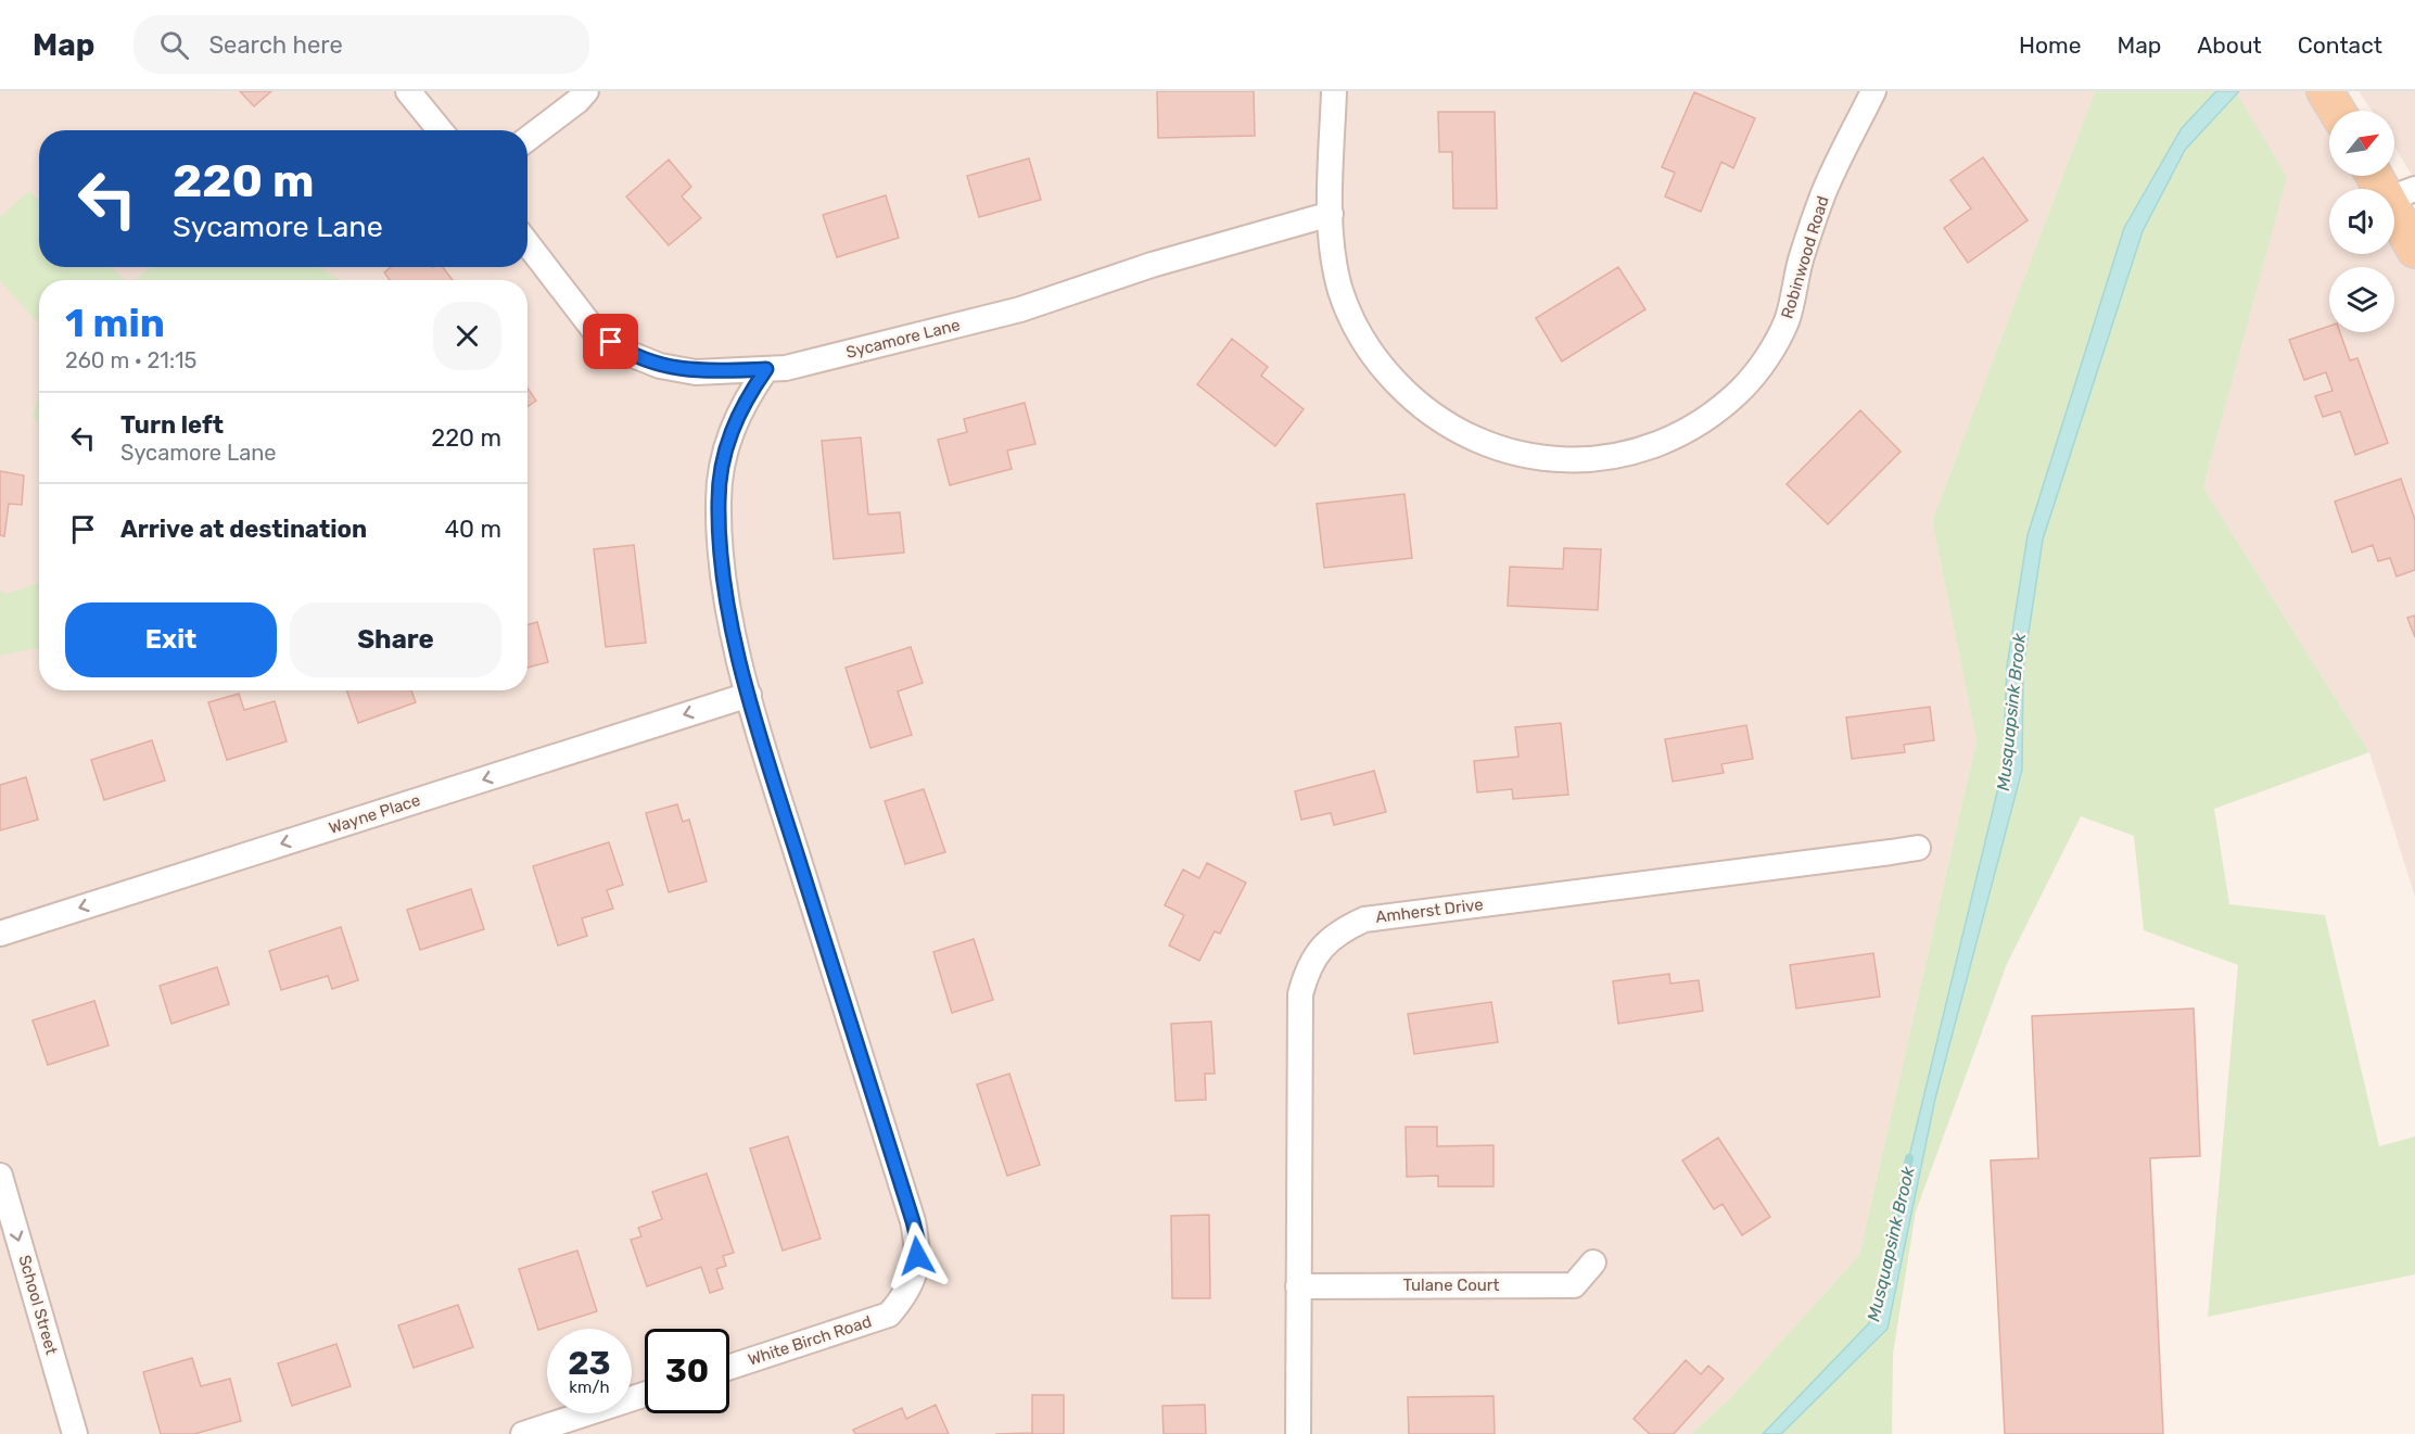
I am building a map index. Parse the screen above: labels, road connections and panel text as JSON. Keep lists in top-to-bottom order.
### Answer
{
  "streets": {
    "street": [
      "Robinwood Road",
      "Sycamore Lane",
      "Wayne Place",
      "Amherst Drive",
      "Tulane Court",
      "School Street",
      "White Birch Road"
    ]
  },
  "crossings": [
    ["Robinwood Road", "Sycamore Lane"],
    ["Sycamore Lane", "White Birch Road"],
    ["Wayne Place", "White Birch Road"],
    ["Amherst Drive", "Tulane Court"]
  ],
  "one_way": ["Wayne Place", "School Street"],
  "water": ["Musquapsink Brook"],
  "north": "top right",
  "page": {
    "header": "Map",
    "search": "Search here",
    "nav": [
      "Home",
      "Map",
      "About",
      "Contact"
    ],
    "turn": ["220 m", "Sycamore Lane"],
    "heading": ["1 min", "260 m · 21:15"],
    "list": [
      {
        "name": "Turn left",
        "note": "Sycamore Lane",
        "value": "220 m"
      },
      {
        "name": "Arrive at destination",
        "value": "40 m"
      }
    ],
    "buttons": ["Exit", "Share"],
    "speed": "23 km/h",
    "limit": "30"
  }
}
